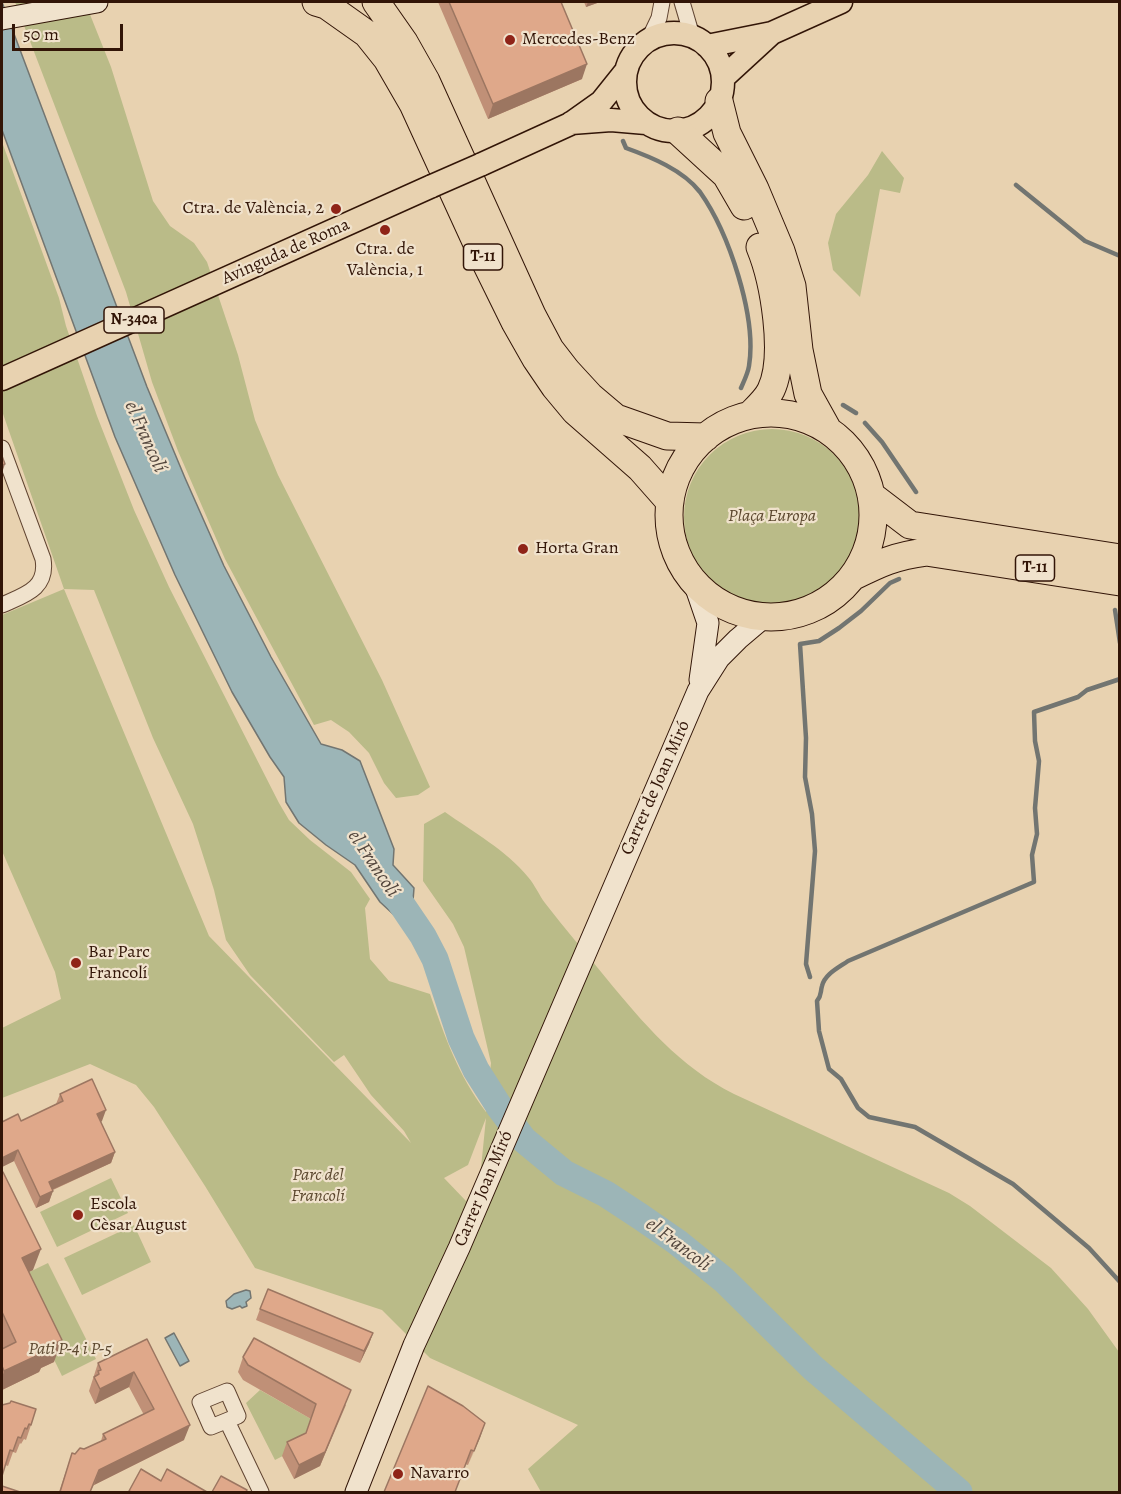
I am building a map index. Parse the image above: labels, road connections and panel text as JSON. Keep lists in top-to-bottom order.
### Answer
{
  "streets": {
    "highway": ["T-11"],
    "main road": ["Avinguda de Roma", "N-340a"],
    "street": ["Carrer de Joan Miró", "Carrer Joan Miró"]
  },
  "crossings": [
    ["Avinguda de Roma", "N-340a"],
    ["T-11", "Carrer de Joan Miró"],
    ["Carrer de Joan Miró", "Carrer Joan Miró"]
  ],
  "water": ["el Francolí"],
  "parks": ["Plaça Europa", "Parc del Francolí", "Pati P-4 i P-5"],
  "places": [
    "Mercedes-Benz",
    "Ctra. de València, 2",
    "Ctra. de València, 1",
    "Horta Gran",
    "Bar Parc Francolí",
    "Escola Cèsar August",
    "Navarro"
  ],
  "scale_bar": "50 m"
}
